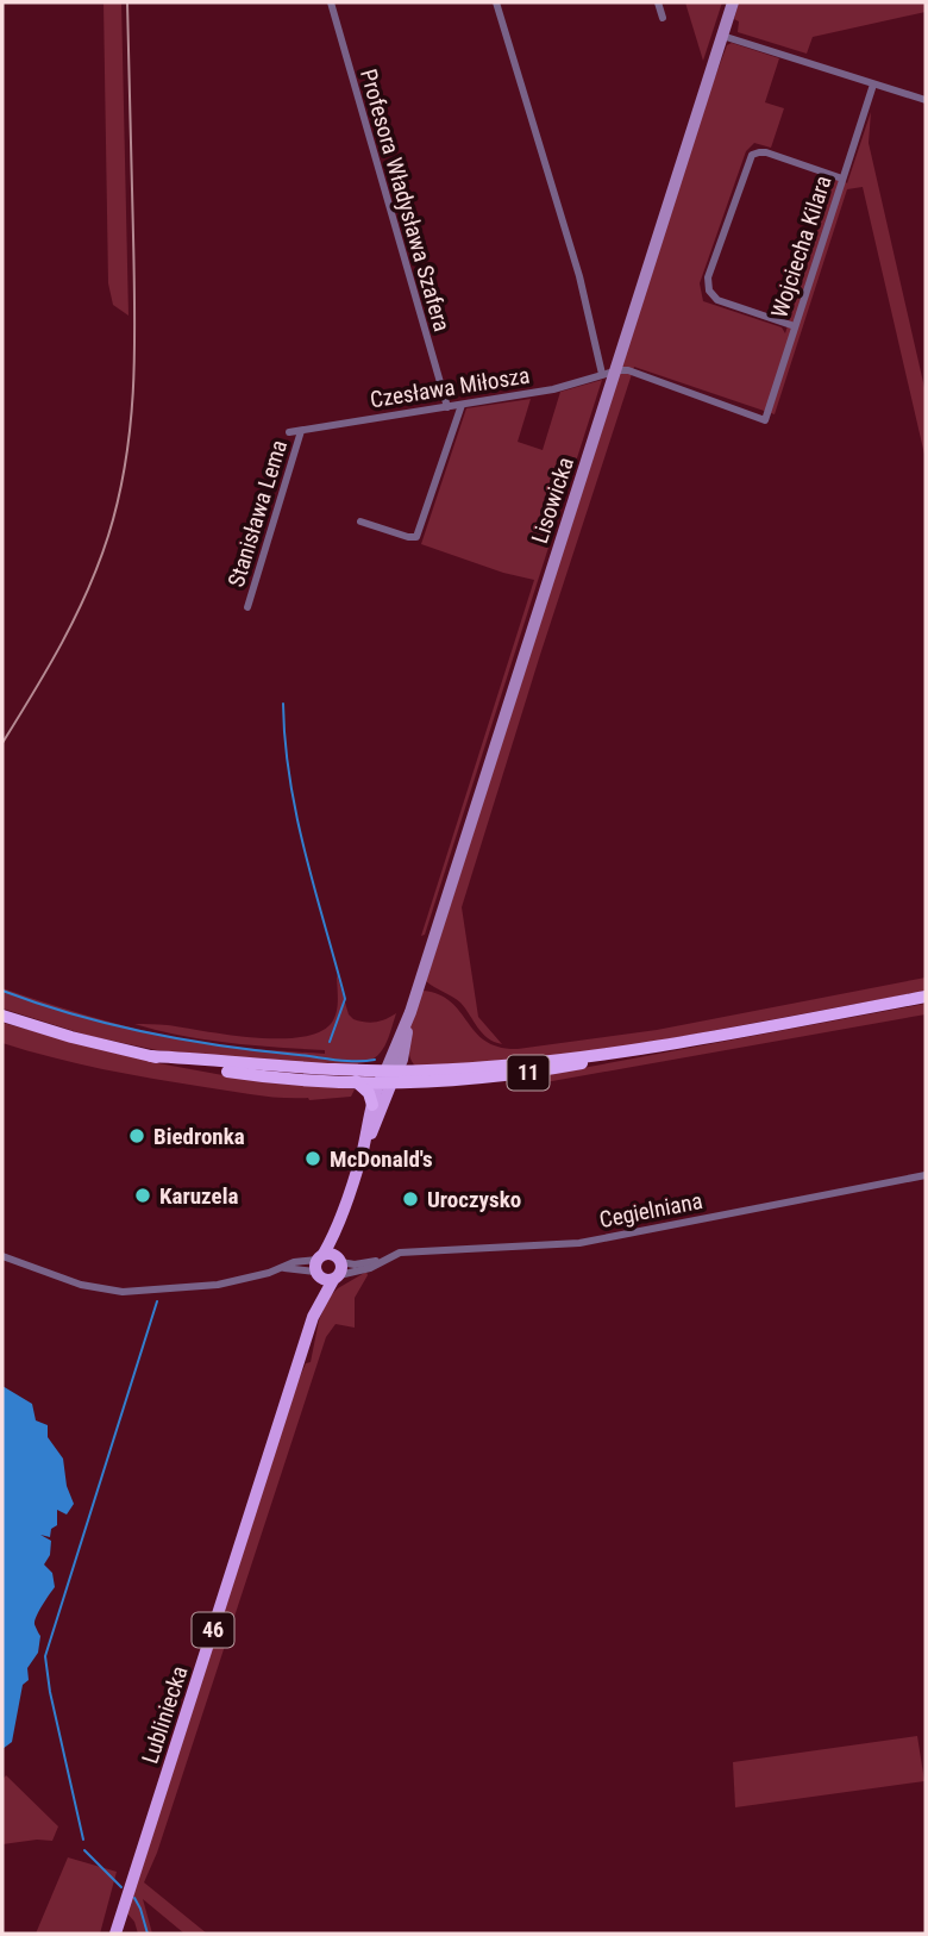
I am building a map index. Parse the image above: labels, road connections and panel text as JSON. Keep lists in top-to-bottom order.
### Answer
{
  "streets": {
    "highway": ["11"],
    "main road": ["Lisowicka", "46", "Lubliniecka"],
    "street": [
      "Profesora Władysława Szafera",
      "Wojciecha Kilara",
      "Czesława Miłosza",
      "Stanisława Lema",
      "Cegielniana"
    ]
  },
  "crossings": [
    ["Profesora Władysława Szafera", "Czesława Miłosza"],
    ["Wojciecha Kilara", "Czesława Miłosza"],
    ["Wojciecha Kilara", "Lisowicka"],
    ["Czesława Miłosza", "Lisowicka"],
    ["Czesława Miłosza", "Stanisława Lema"],
    ["Lisowicka", "11"],
    ["Lisowicka", "Cegielniana"],
    ["Lisowicka", "Lubliniecka"],
    ["Cegielniana", "Lubliniecka"]
  ],
  "places": [
    "Biedronka",
    "McDonald's",
    "Karuzela",
    "Uroczysko"
  ]
}
